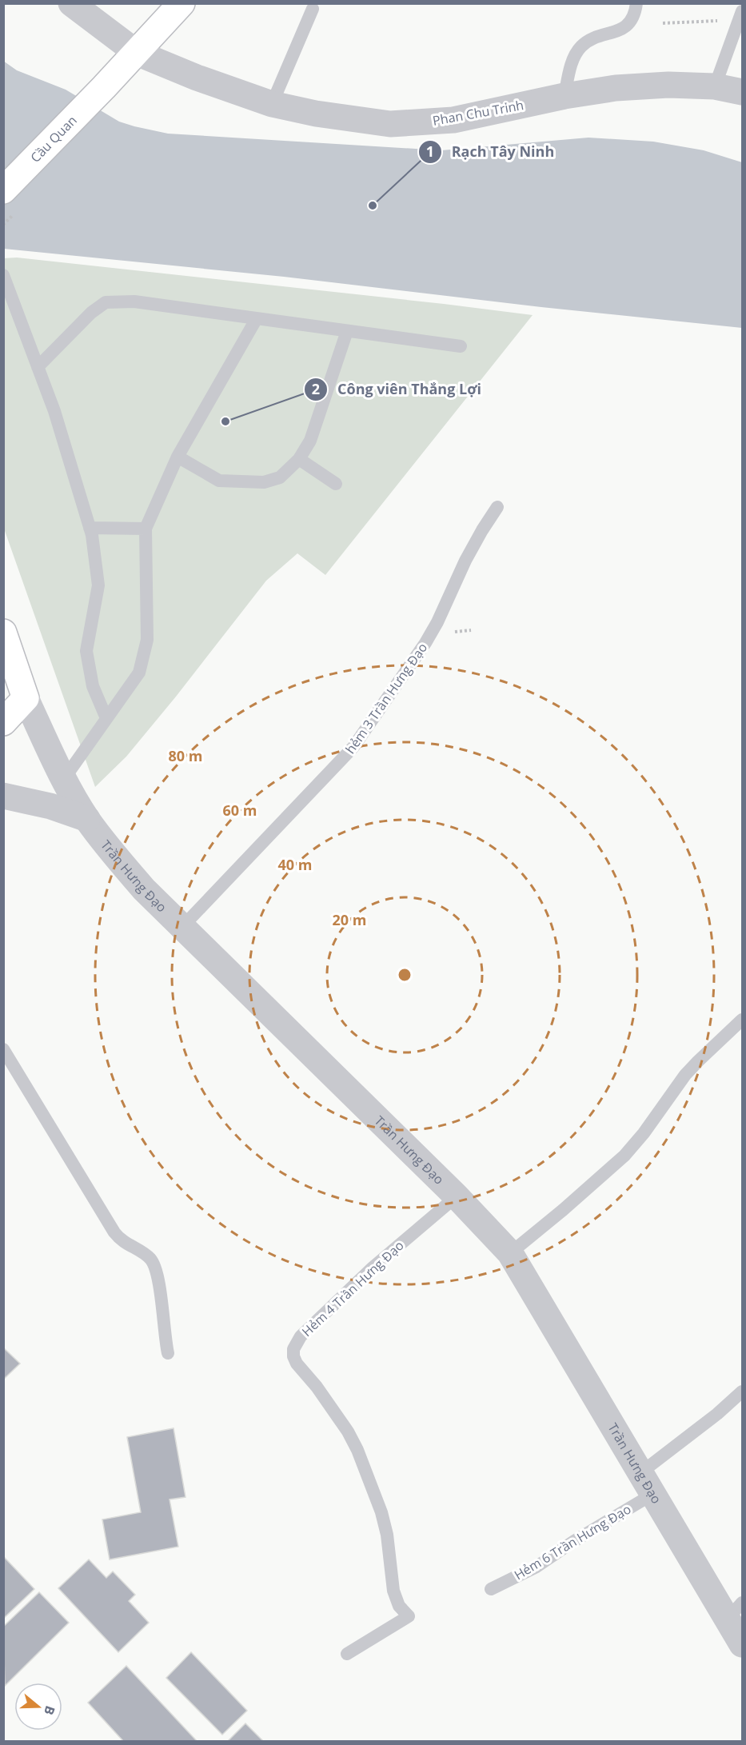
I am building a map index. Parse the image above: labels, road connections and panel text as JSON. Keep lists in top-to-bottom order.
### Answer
{
  "streets": {
    "main road": ["Cầu Quan", "Trần Hưng Đạo"],
    "street": ["Phan Chu Trinh"],
    "lane": ["hẻm 3 Trần Hưng Đạo", "Hẻm 4 Trần Hưng Đạo", "Hẻm 6 Trần Hưng Đạo"]
  },
  "crossings": [
    ["Phan Chu Trinh", "Cầu Quan"],
    ["hẻm 3 Trần Hưng Đạo", "Trần Hưng Đạo"],
    ["Trần Hưng Đạo", "Hẻm 4 Trần Hưng Đạo"],
    ["Trần Hưng Đạo", "Hẻm 6 Trần Hưng Đạo"]
  ],
  "places": ["Rạch Tây Ninh", "Công viên Thắng Lợi"],
  "north": "right",
  "rings": [
    "80 m",
    "60 m",
    "40 m",
    "20 m"
  ]
}
